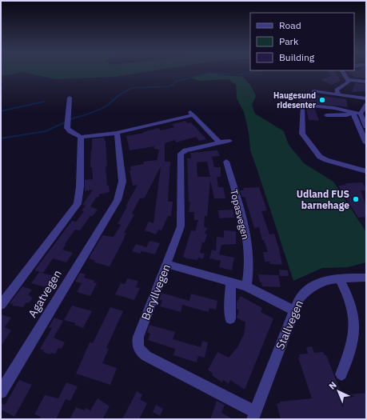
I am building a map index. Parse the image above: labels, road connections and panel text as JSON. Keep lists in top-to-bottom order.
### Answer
{
  "streets": {
    "street": [
      "Topasvegen",
      "Beryllvegen",
      "Agatvegen",
      "Stallvegen"
    ]
  },
  "crossings": [
    ["Beryllvegen", "Stallvegen"]
  ],
  "places": ["Haugesund ridesenter", "Udland FUS barnehage"],
  "legend": ["Road", "Park", "Building"],
  "north": "top left"
}
